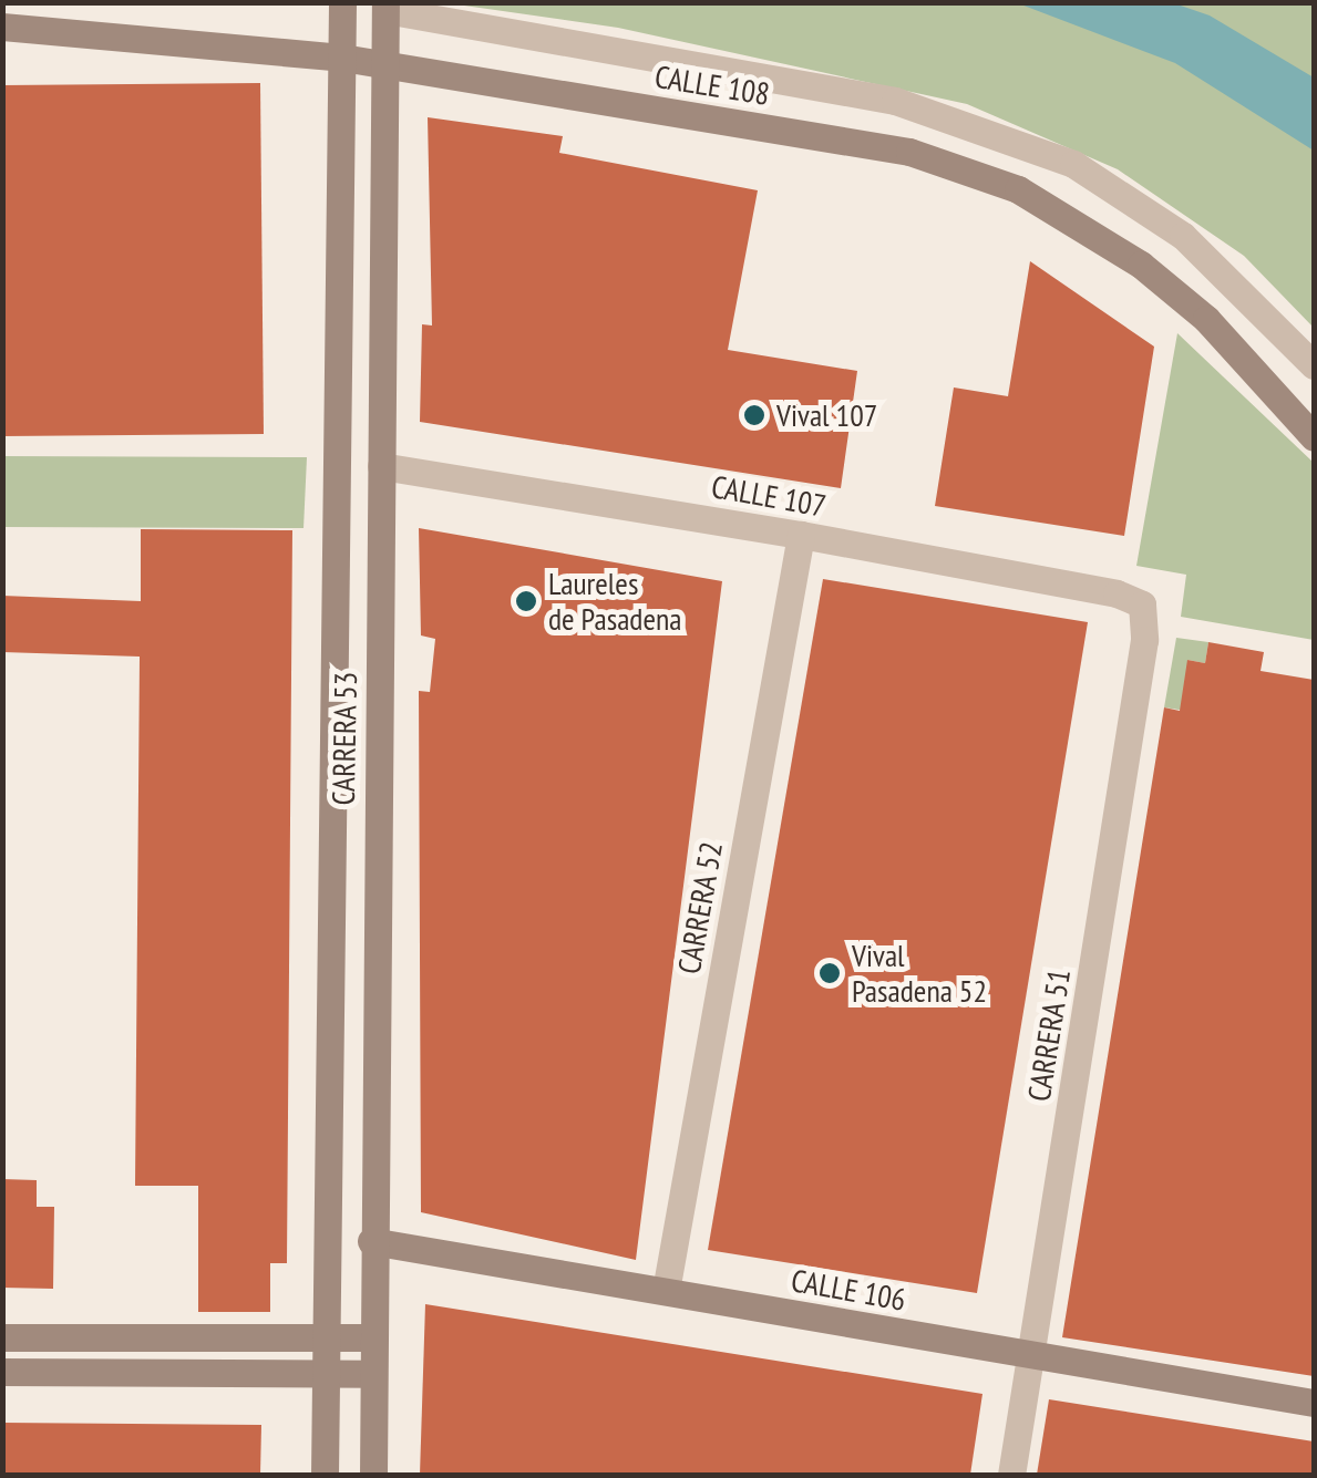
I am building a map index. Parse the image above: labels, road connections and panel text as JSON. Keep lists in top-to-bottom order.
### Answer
{
  "streets": {
    "street": [
      "CALLE 108",
      "CALLE 107",
      "CARRERA 53",
      "CARRERA 52",
      "CARRERA 51",
      "CALLE 106"
    ]
  },
  "crossings": [
    ["CALLE 108", "CARRERA 53"],
    ["CALLE 107", "CARRERA 53"],
    ["CALLE 107", "CARRERA 52"],
    ["CALLE 107", "CARRERA 51"],
    ["CARRERA 53", "CALLE 106"],
    ["CARRERA 52", "CALLE 106"],
    ["CARRERA 51", "CALLE 106"]
  ],
  "places": ["Vival 107", "Laureles de Pasadena", "Vival Pasadena 52"]
}
